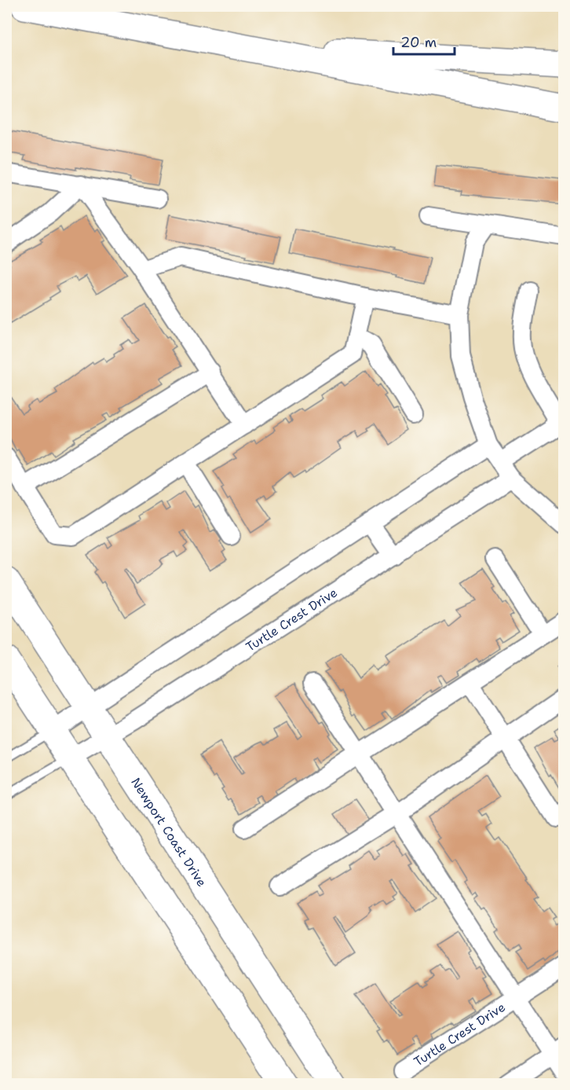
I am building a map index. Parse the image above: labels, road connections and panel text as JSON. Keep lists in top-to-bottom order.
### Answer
{
  "streets": {
    "main road": ["Newport Coast Drive"],
    "street": ["Turtle Crest Drive"]
  },
  "crossings": [
    ["Turtle Crest Drive", "Newport Coast Drive"]
  ],
  "scale_bar": "20 m"
}
